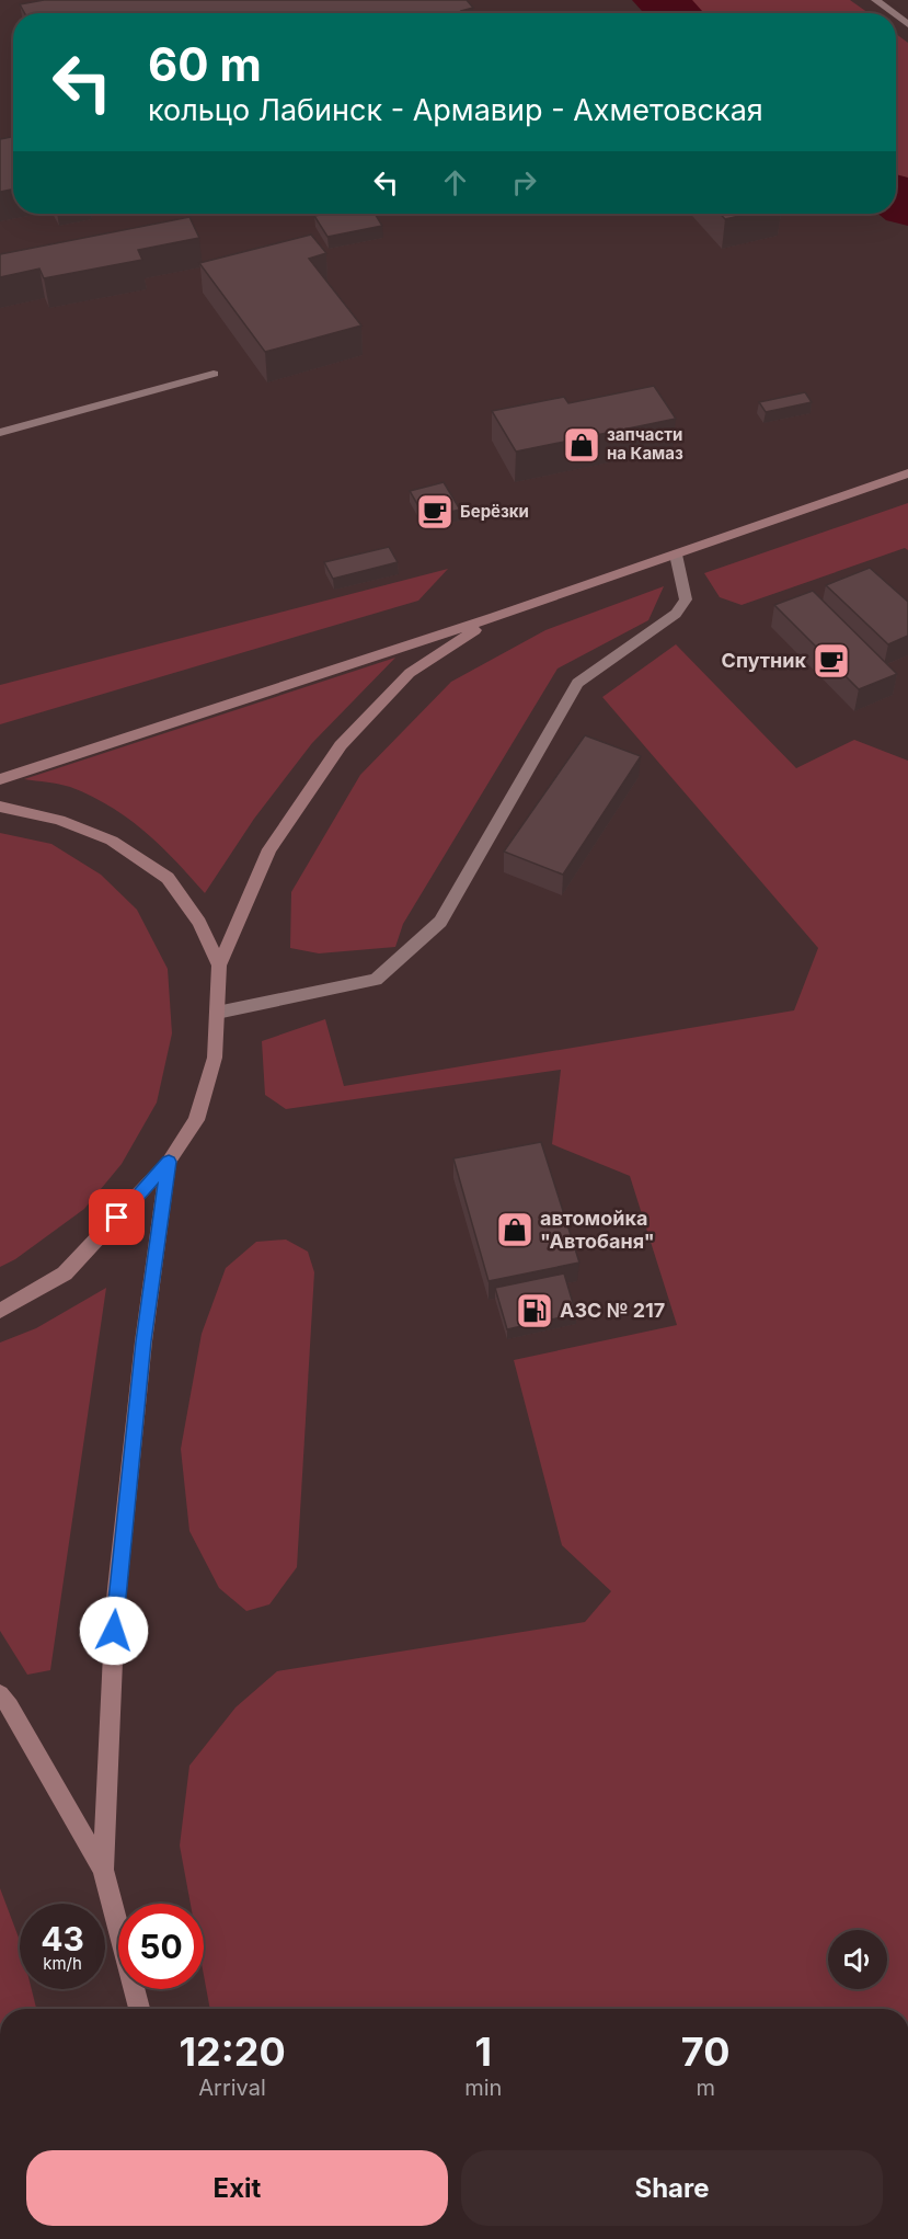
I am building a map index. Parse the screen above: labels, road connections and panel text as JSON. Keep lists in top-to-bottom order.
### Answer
{
  "places": {
    "shop": ["запчасти на Камаз", "автомойка \"Автобаня\""],
    "cafe": ["Берёзки", "Спутник"],
    "fuel station": ["АЗС № 217"]
  },
  "page": {
    "turn": ["60 m", "кольцо Лабинск - Армавир - Ахметовская"],
    "speed": "43 km/h",
    "limit": "50",
    "eta": [
      "12:20",
      "Arrival",
      "1",
      "min",
      "70",
      "m"
    ],
    "buttons": ["Exit", "Share"]
  }
}
